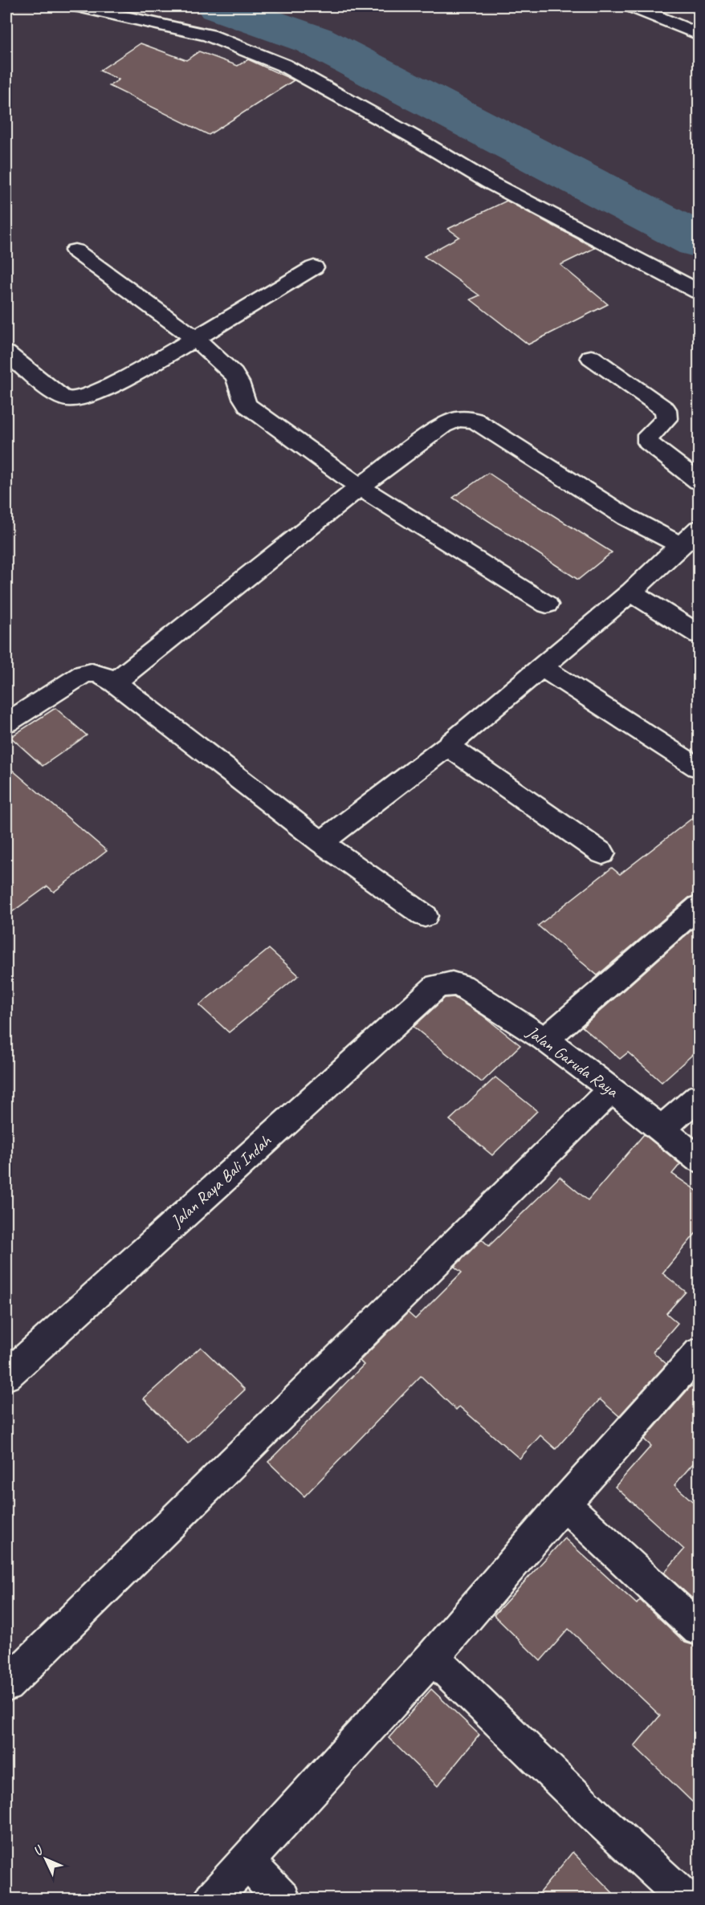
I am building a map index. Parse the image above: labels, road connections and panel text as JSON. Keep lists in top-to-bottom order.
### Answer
{
  "streets": {
    "street": ["Jalan Garuda Raya", "Jalan Raya Bali Indah"]
  },
  "crossings": [
    ["Jalan Garuda Raya", "Jalan Raya Bali Indah"]
  ],
  "north": "top left"
}
